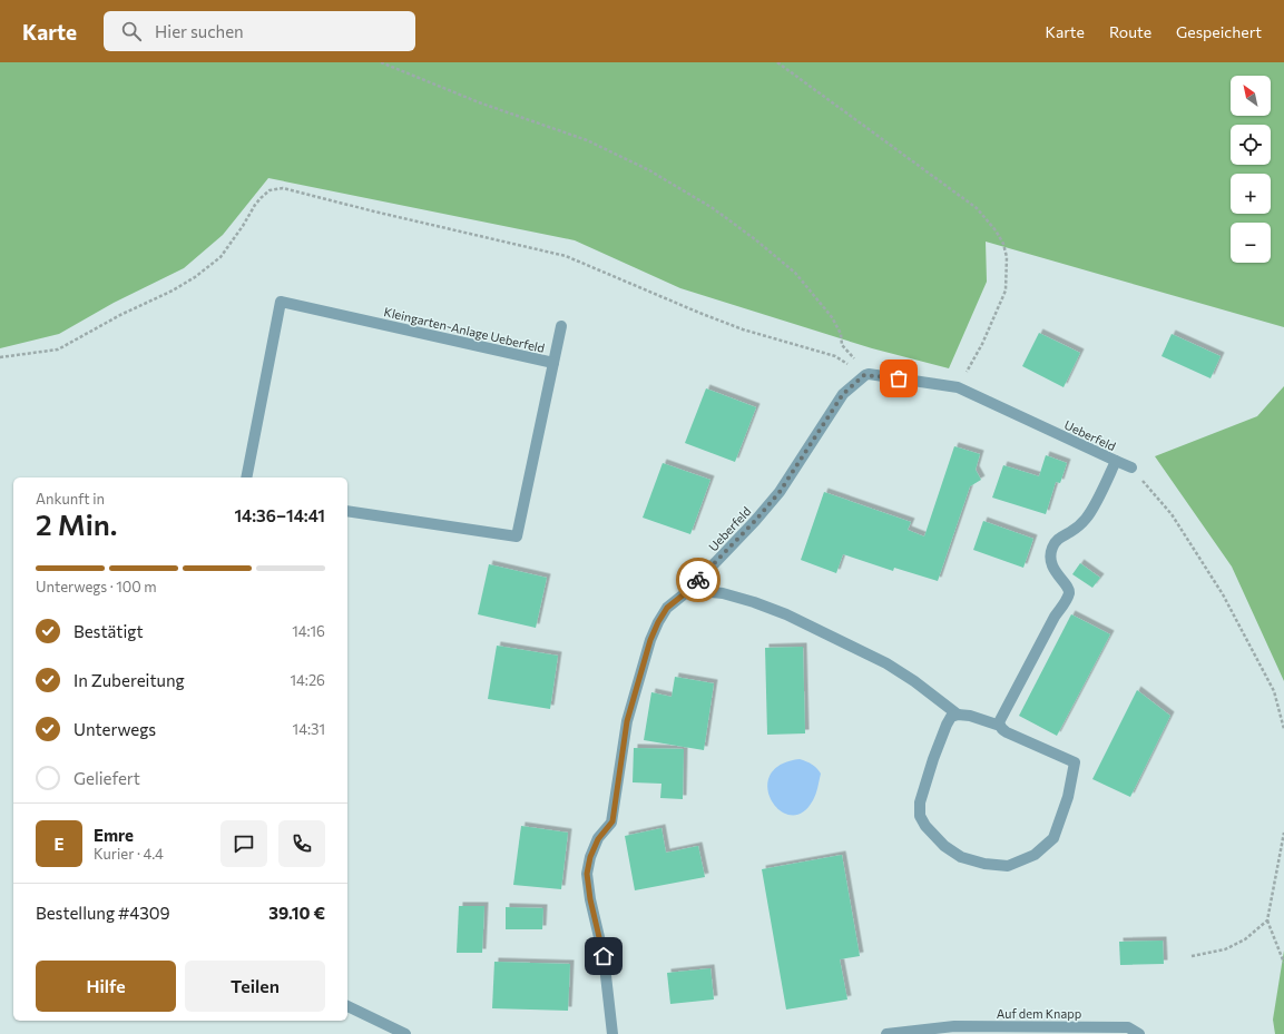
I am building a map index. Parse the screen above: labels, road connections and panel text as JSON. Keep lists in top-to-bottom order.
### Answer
{
  "streets": {
    "lane": ["Kleingarten-Anlage Ueberfeld", "Ueberfeld", "Auf dem Knapp"]
  },
  "north": "top left",
  "page": {
    "header": "Karte",
    "search": "Hier suchen",
    "nav": ["Karte", "Route", "Gespeichert"],
    "map_buttons": ["+", "−"],
    "heading": ["2 Min.", "Ankunft in", "14:36–14:41"],
    "panel": [
      "Emre",
      "Kurier · 4.4",
      "Bestellung #4309",
      "39.10 €"
    ],
    "bar": "Unterwegs · 100 m",
    "list": [
      ["Bestätigt", "14:16"],
      ["In Zubereitung", "14:26"],
      ["Unterwegs", "14:31"],
      "Geliefert"
    ],
    "round": "E",
    "buttons": ["Hilfe", "Teilen"]
  }
}
